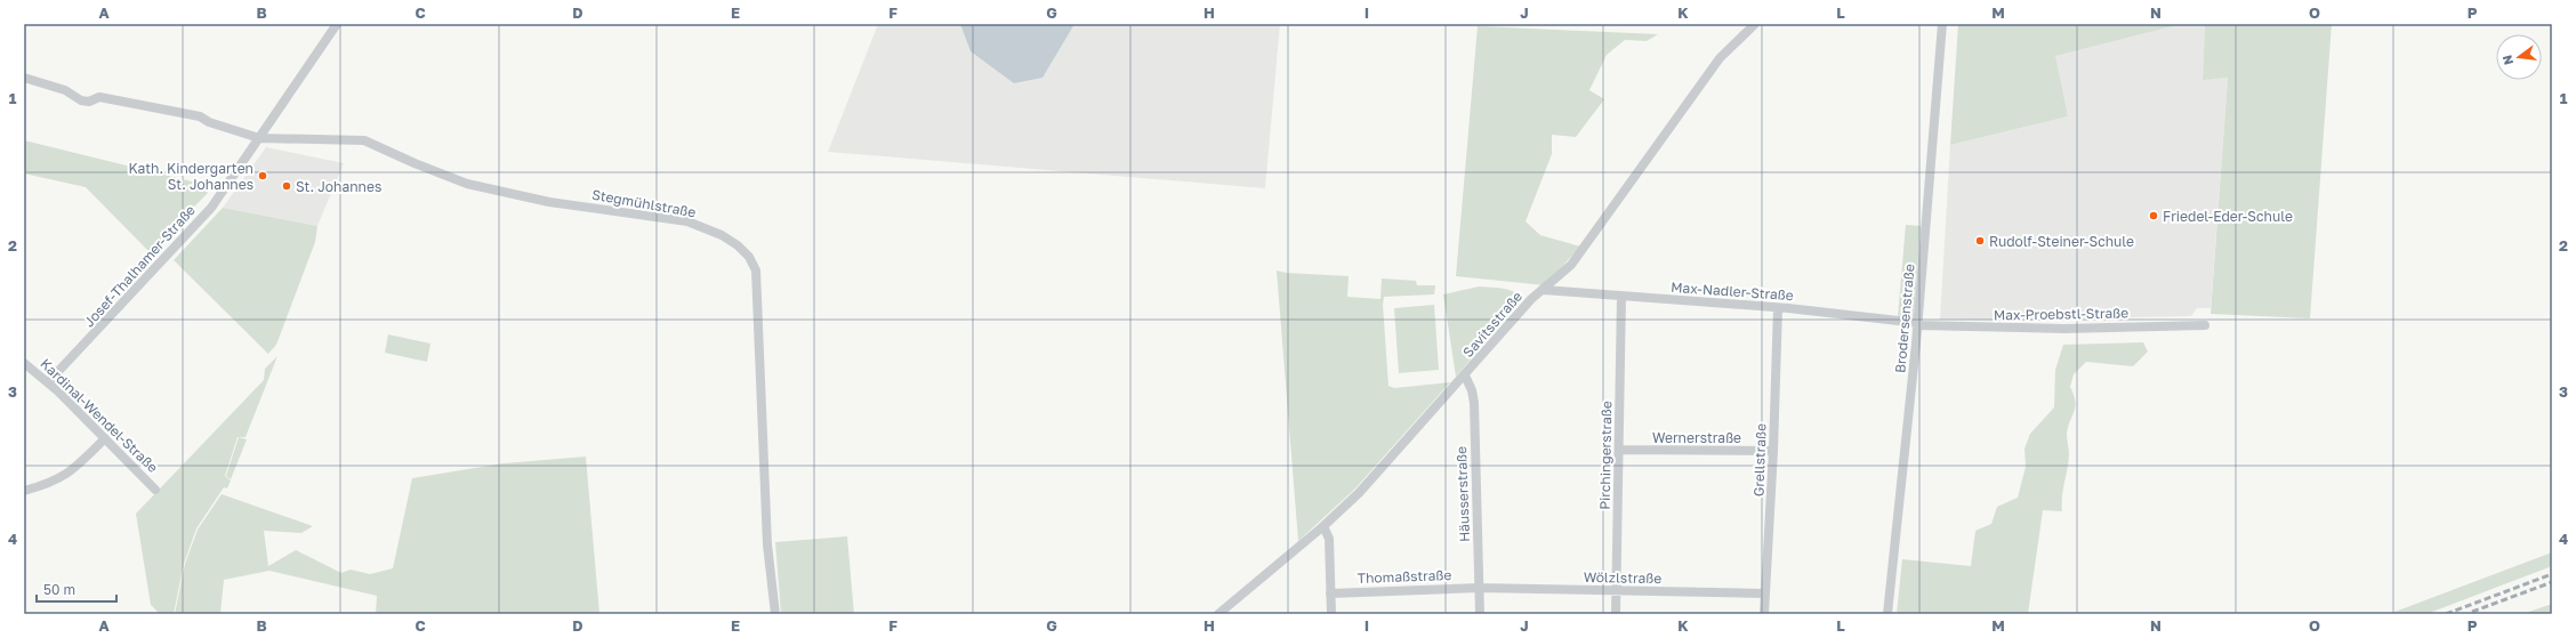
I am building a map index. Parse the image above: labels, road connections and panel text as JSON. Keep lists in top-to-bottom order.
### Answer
{
  "streets": {
    "street": [
      "Stegmühlstraße",
      "Josef-Thalhamer-Straße",
      "Max-Nadler-Straße",
      "Max-Proebstl-Straße",
      "Brodersenstraße",
      "Savitsstraße",
      "Kardinal-Wendel-Straße",
      "Wernerstraße",
      "Pirchingerstraße",
      "Grellstraße",
      "Häusserstraße",
      "Thomaßstraße",
      "Wölzlstraße"
    ]
  },
  "crossings": [
    ["Stegmühlstraße", "Josef-Thalhamer-Straße"],
    ["Josef-Thalhamer-Straße", "Kardinal-Wendel-Straße"],
    ["Max-Nadler-Straße", "Max-Proebstl-Straße"],
    ["Max-Nadler-Straße", "Brodersenstraße"],
    ["Max-Nadler-Straße", "Savitsstraße"],
    ["Max-Nadler-Straße", "Pirchingerstraße"],
    ["Max-Nadler-Straße", "Grellstraße"],
    ["Max-Proebstl-Straße", "Brodersenstraße"],
    ["Savitsstraße", "Häusserstraße"],
    ["Wernerstraße", "Pirchingerstraße"],
    ["Wernerstraße", "Grellstraße"],
    ["Pirchingerstraße", "Wölzlstraße"],
    ["Grellstraße", "Wölzlstraße"],
    ["Häusserstraße", "Thomaßstraße"],
    ["Häusserstraße", "Wölzlstraße"],
    ["Thomaßstraße", "Wölzlstraße"]
  ],
  "places": [
    "Kath. Kindergarten St. Johannes",
    "St. Johannes",
    "Friedel-Eder-Schule",
    "Rudolf-Steiner-Schule"
  ],
  "scale_bar": "50 m",
  "north": "left",
  "grid": {
    "columns": [
      "A",
      "B",
      "C",
      "D",
      "E",
      "F",
      "G",
      "H",
      "I",
      "J",
      "K",
      "L",
      "M",
      "N",
      "O",
      "P"
    ],
    "rows": [
      "1",
      "2",
      "3",
      "4"
    ]
  }
}
